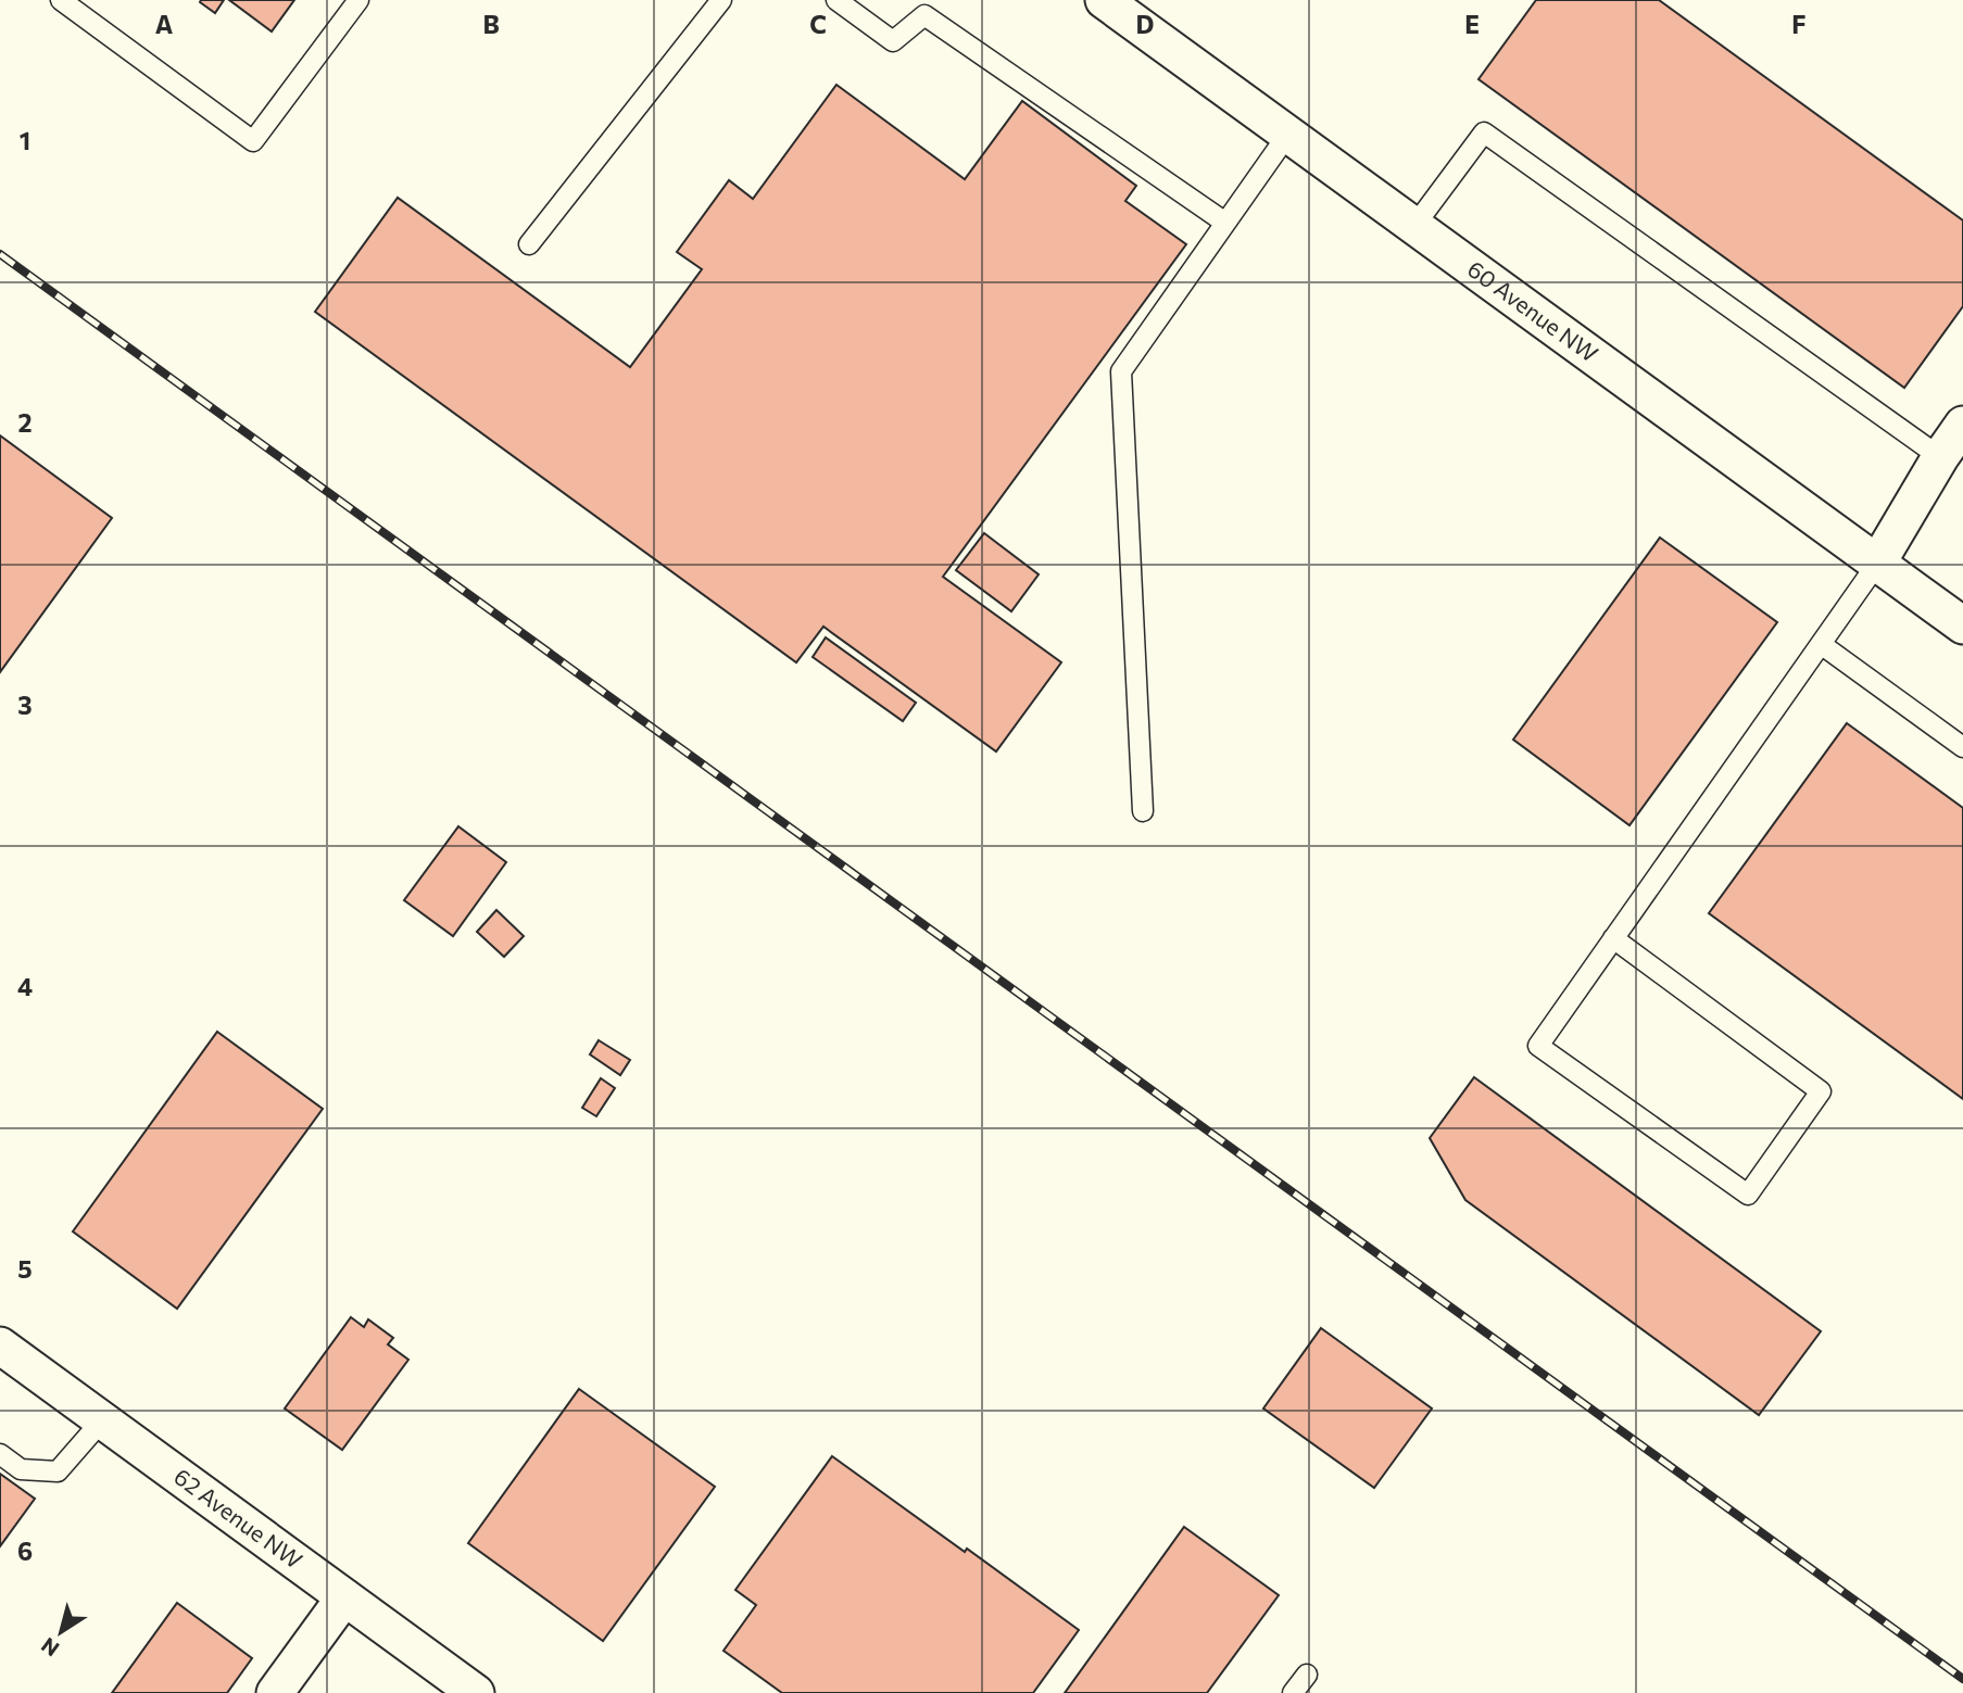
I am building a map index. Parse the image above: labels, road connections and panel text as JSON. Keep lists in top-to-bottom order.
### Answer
{
  "streets": {
    "street": ["60 Avenue NW", "62 Avenue NW"]
  },
  "north": "bottom left",
  "grid": {
    "columns": [
      "A",
      "B",
      "C",
      "D",
      "E",
      "F"
    ],
    "rows": [
      "1",
      "2",
      "3",
      "4",
      "5",
      "6"
    ]
  }
}
